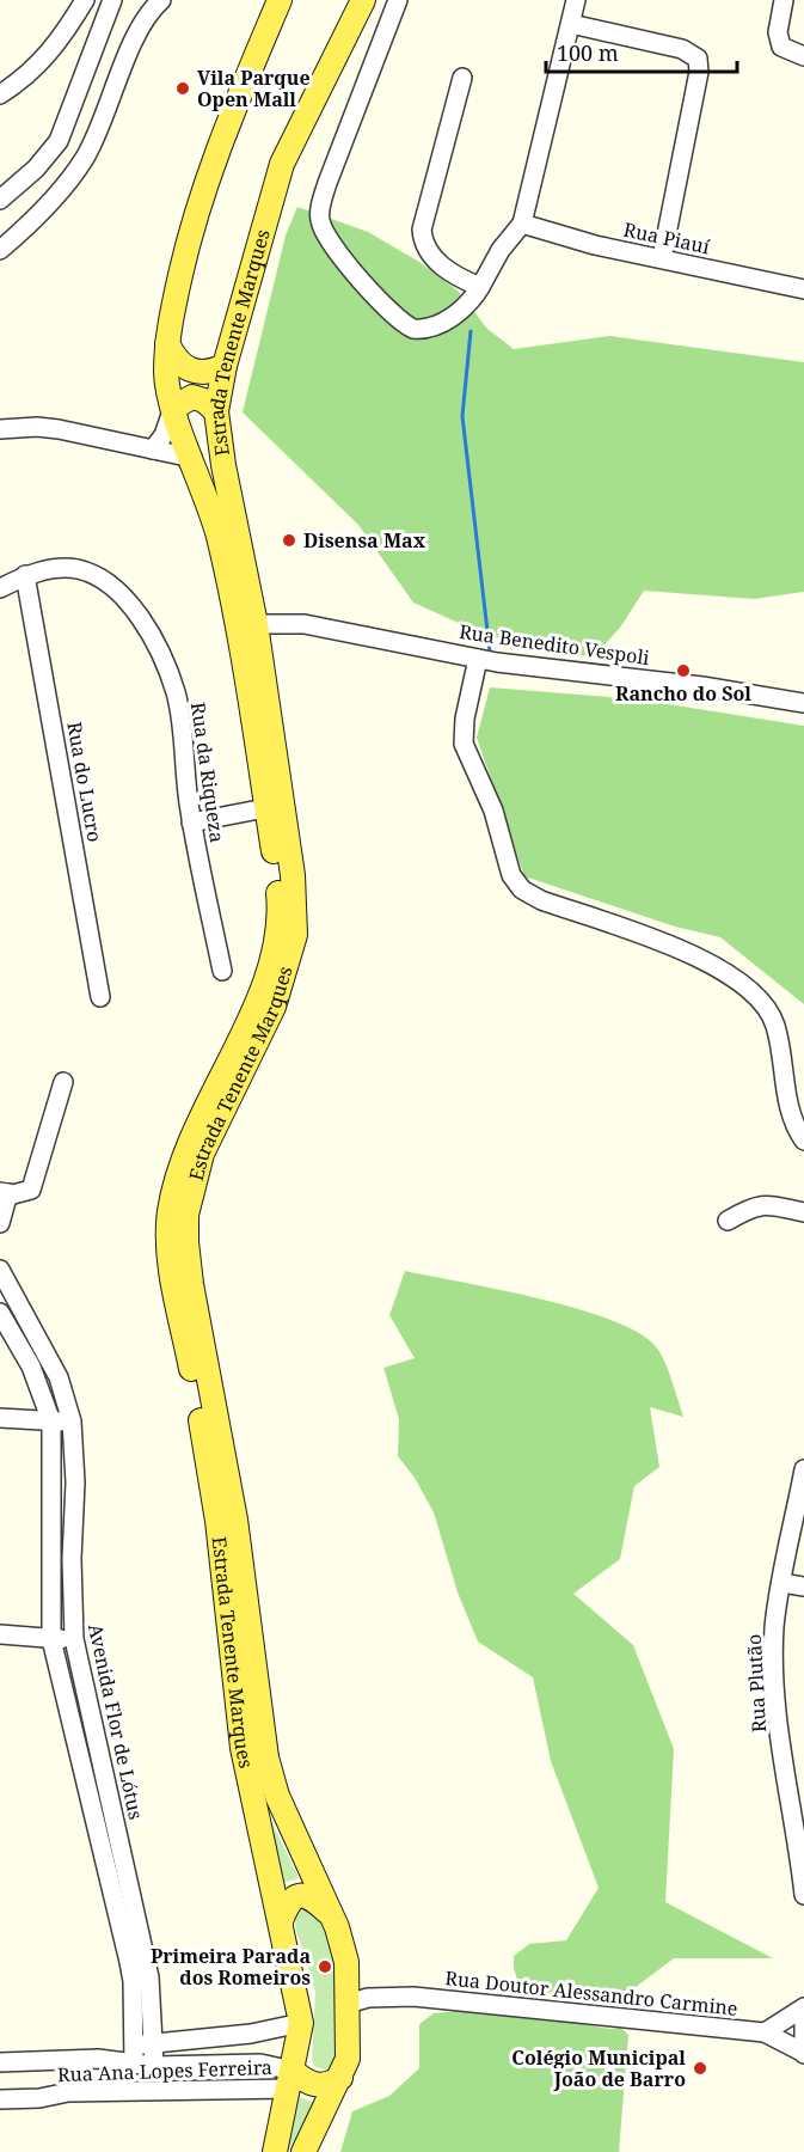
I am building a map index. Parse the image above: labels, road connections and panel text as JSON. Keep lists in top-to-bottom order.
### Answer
{
  "streets": {
    "main road": ["Estrada Tenente Marques"],
    "street": [
      "Rua Piauí",
      "Rua Benedito Vespoli",
      "Rua da Riqueza",
      "Rua do Lucro",
      "Rua Plutão",
      "Avenida Flor de Lótus",
      "Rua Doutor Alessandro Carmine",
      "Rua Ana Lopes Ferreira"
    ]
  },
  "crossings": [
    ["Estrada Tenente Marques", "Rua Benedito Vespoli"],
    ["Estrada Tenente Marques", "Rua Doutor Alessandro Carmine"],
    ["Estrada Tenente Marques", "Rua Ana Lopes Ferreira"],
    ["Rua da Riqueza", "Rua do Lucro"]
  ],
  "places": [
    "Vila Parque Open Mall",
    "Disensa Max",
    "Rancho do Sol",
    "Primeira Parada dos Romeiros",
    "Colégio Municipal João de Barro"
  ],
  "scale_bar": "100 m"
}
